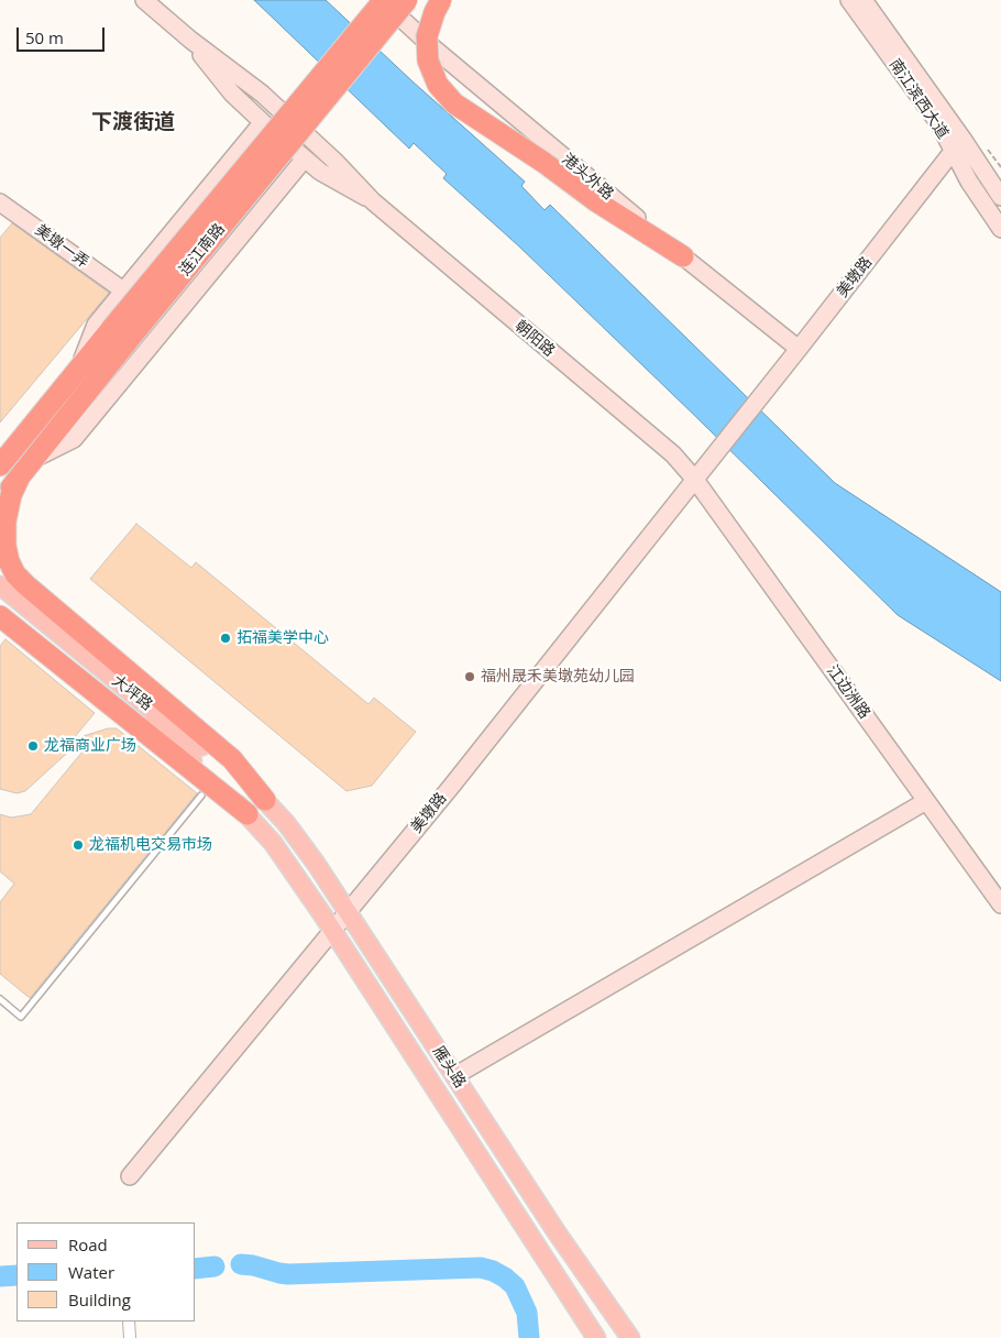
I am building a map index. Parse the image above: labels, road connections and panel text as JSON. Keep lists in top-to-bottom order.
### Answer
{
  "streets": {
    "highway": ["连江南路"],
    "main road": ["大坪路", "雁头路"],
    "street": [
      "南江滨西大道",
      "港头外路",
      "美墩一弄",
      "美墩路",
      "朝阳路",
      "江边洲路"
    ]
  },
  "crossings": [
    ["南江滨西大道", "美墩路"],
    ["港头外路", "连江南路"],
    ["港头外路", "美墩路"],
    ["美墩路", "朝阳路"],
    ["美墩路", "江边洲路"],
    ["美墩路", "雁头路"],
    ["朝阳路", "江边洲路"],
    ["大坪路", "雁头路"]
  ],
  "districts": ["下渡街道"],
  "places": [
    "拓福美学中心",
    "福州晟禾美墩苑幼儿园",
    "龙福商业广场",
    "龙福机电交易市场"
  ],
  "legend": ["Road", "Water", "Building"],
  "scale_bar": "50 m"
}
